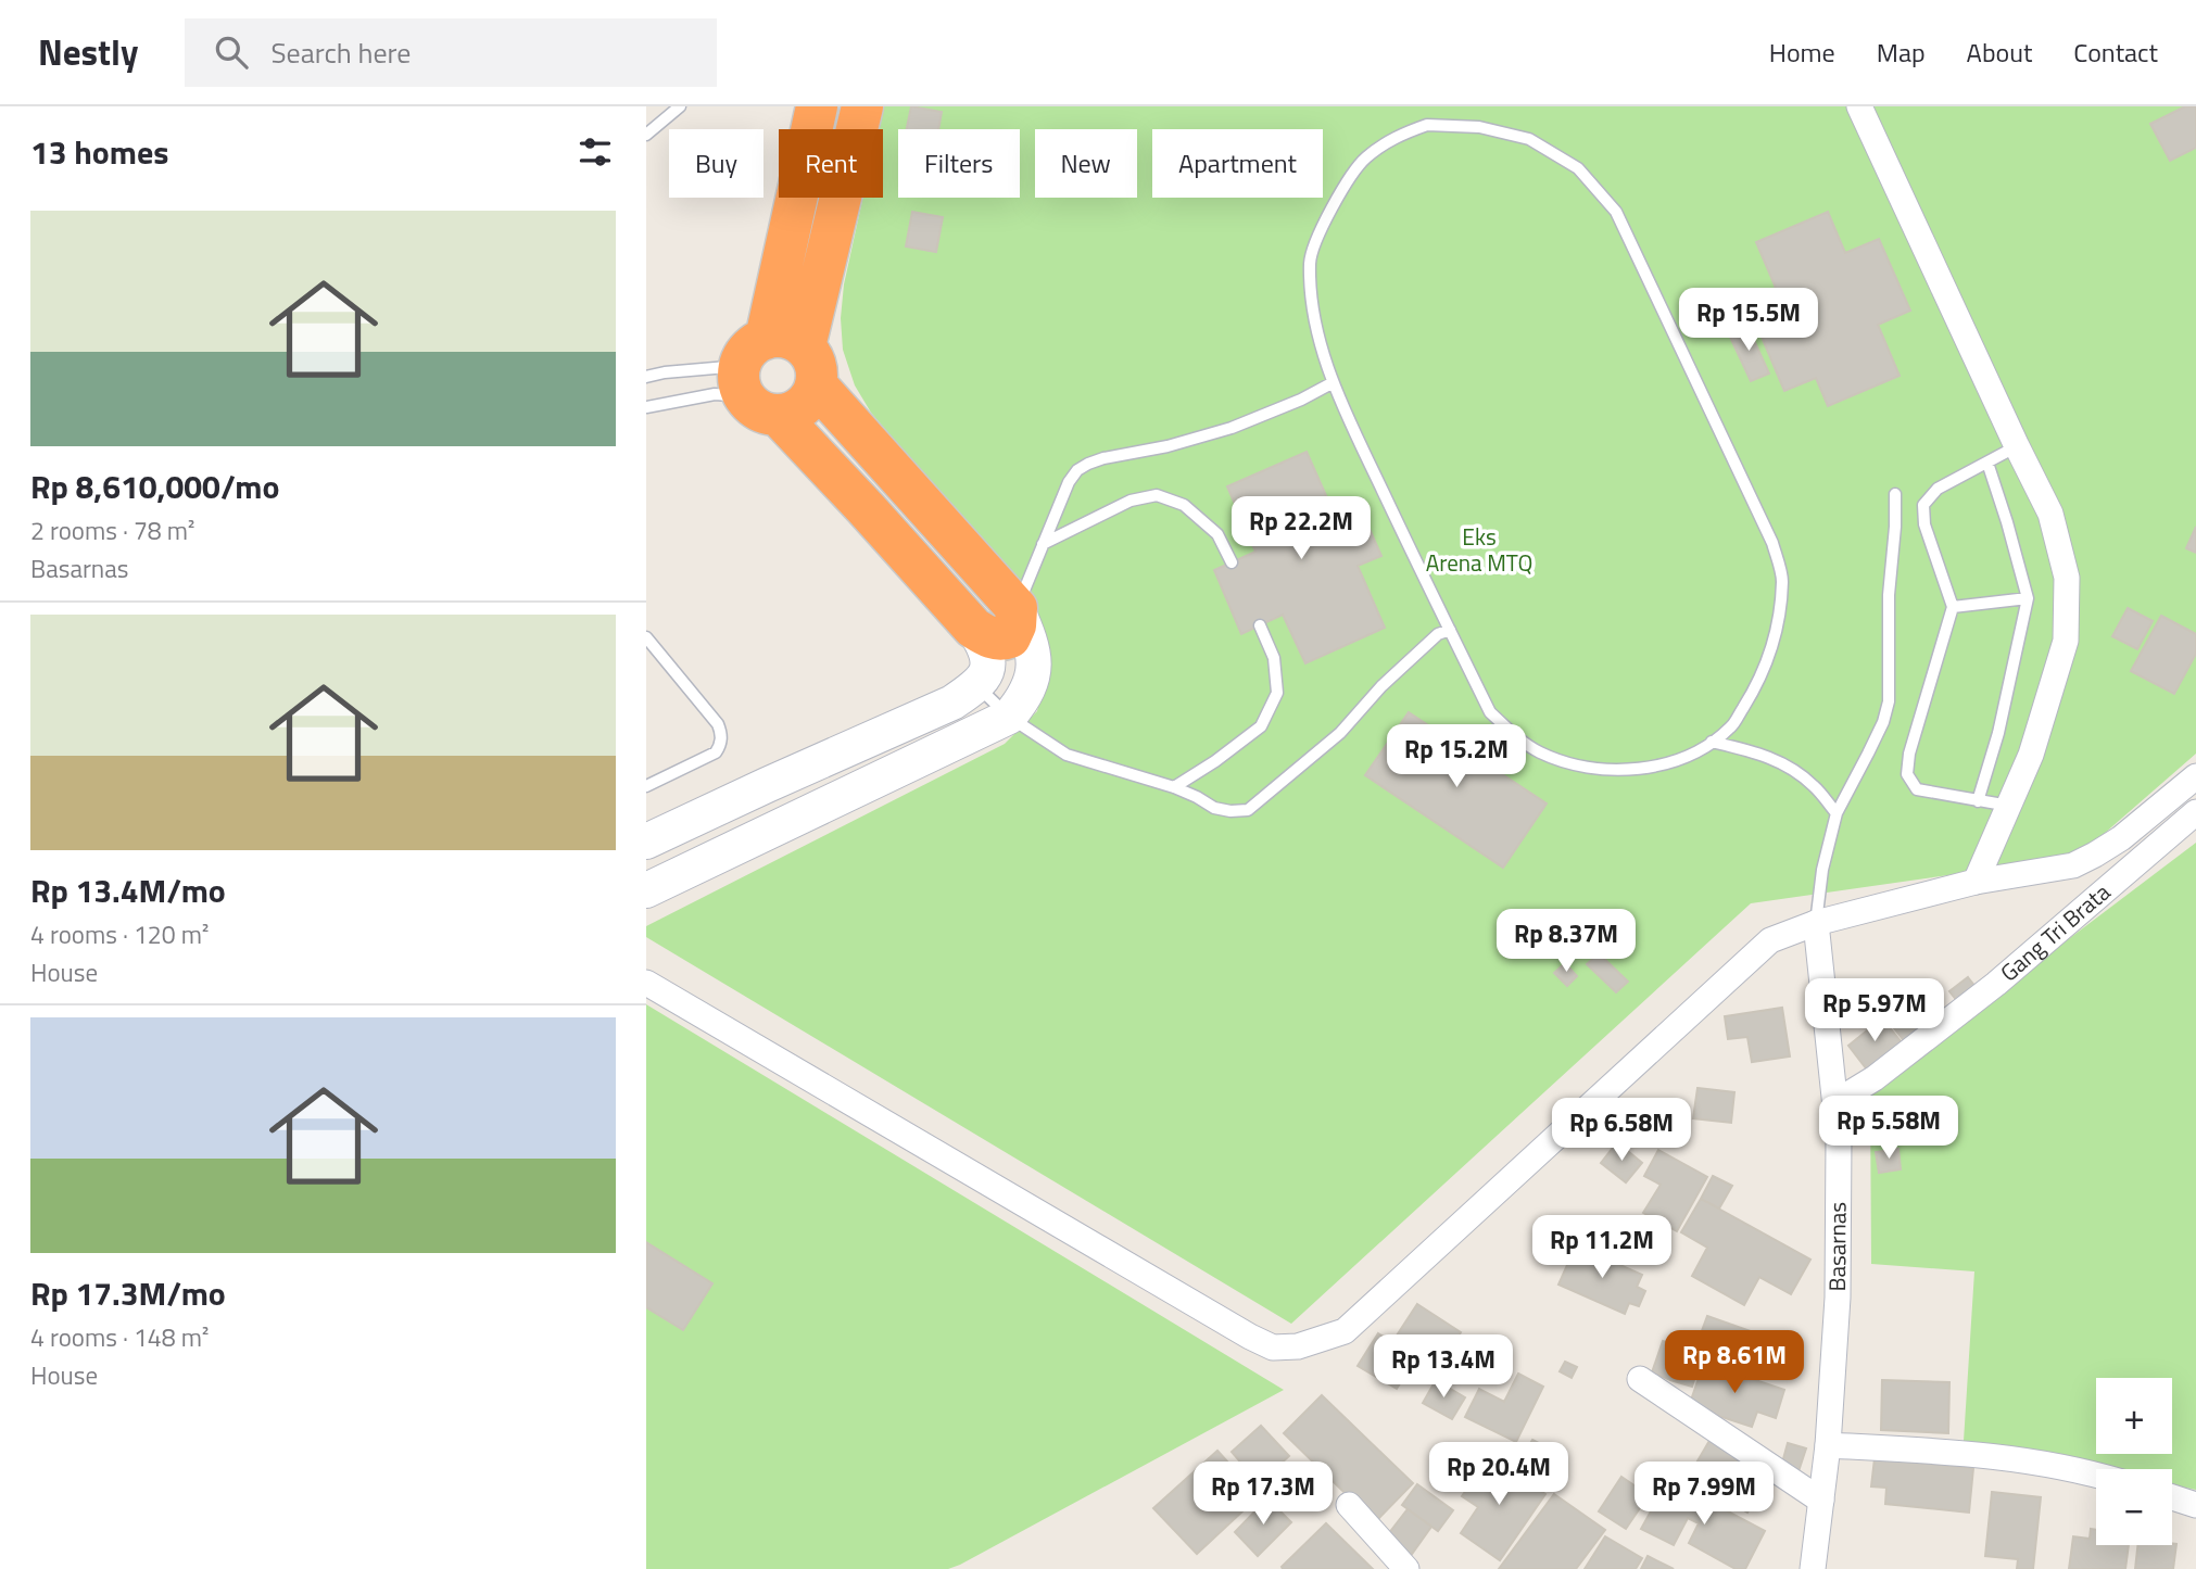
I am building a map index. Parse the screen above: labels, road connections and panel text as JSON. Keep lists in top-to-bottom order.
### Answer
{
  "streets": {
    "street": ["Gang Tri Brata", "Basarnas"]
  },
  "crossings": [
    ["Gang Tri Brata", "Basarnas"]
  ],
  "parks": ["Eks Arena MTQ"],
  "page": {
    "header": "Nestly",
    "search": "Search here",
    "nav": [
      "Home",
      "Map",
      "About",
      "Contact"
    ],
    "heading": "13 homes",
    "chip": [
      "Buy",
      "Rent",
      "Filters",
      "New",
      "Apartment"
    ],
    "list": [
      {
        "name": "Rp 8,610,000/mo",
        "note": "2 rooms · 78 m² · Basarnas"
      },
      {
        "name": "Rp 13.4M/mo",
        "note": "4 rooms · 120 m² · House"
      },
      {
        "name": "Rp 17.3M/mo",
        "note": "4 rooms · 148 m² · House"
      }
    ],
    "price": [
      "Rp 15.5M",
      "Rp 22.2M",
      "Rp 15.2M",
      "Rp 8.37M",
      "Rp 5.97M",
      "Rp 5.58M",
      "Rp 6.58M",
      "Rp 11.2M",
      "Rp 8.61M",
      "Rp 13.4M",
      "Rp 20.4M",
      "Rp 17.3M",
      "Rp 7.99M"
    ],
    "map_buttons": ["+", "−"]
  }
}
